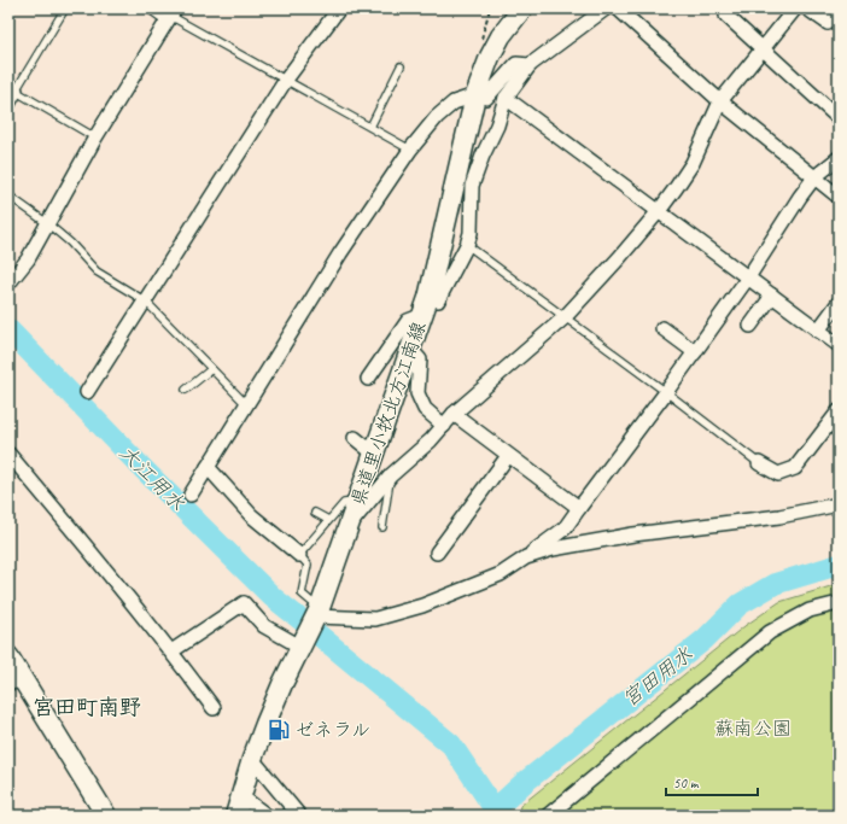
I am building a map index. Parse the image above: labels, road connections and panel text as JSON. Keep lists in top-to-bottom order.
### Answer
{
  "streets": {
    "main road": ["県道里小牧北方江南線"]
  },
  "districts": ["宮田町南野"],
  "water": ["大江用水", "宮田用水"],
  "parks": ["蘇南公園"],
  "places": {
    "fuel station": ["ゼネラル"]
  },
  "scale_bar": "50 m"
}
